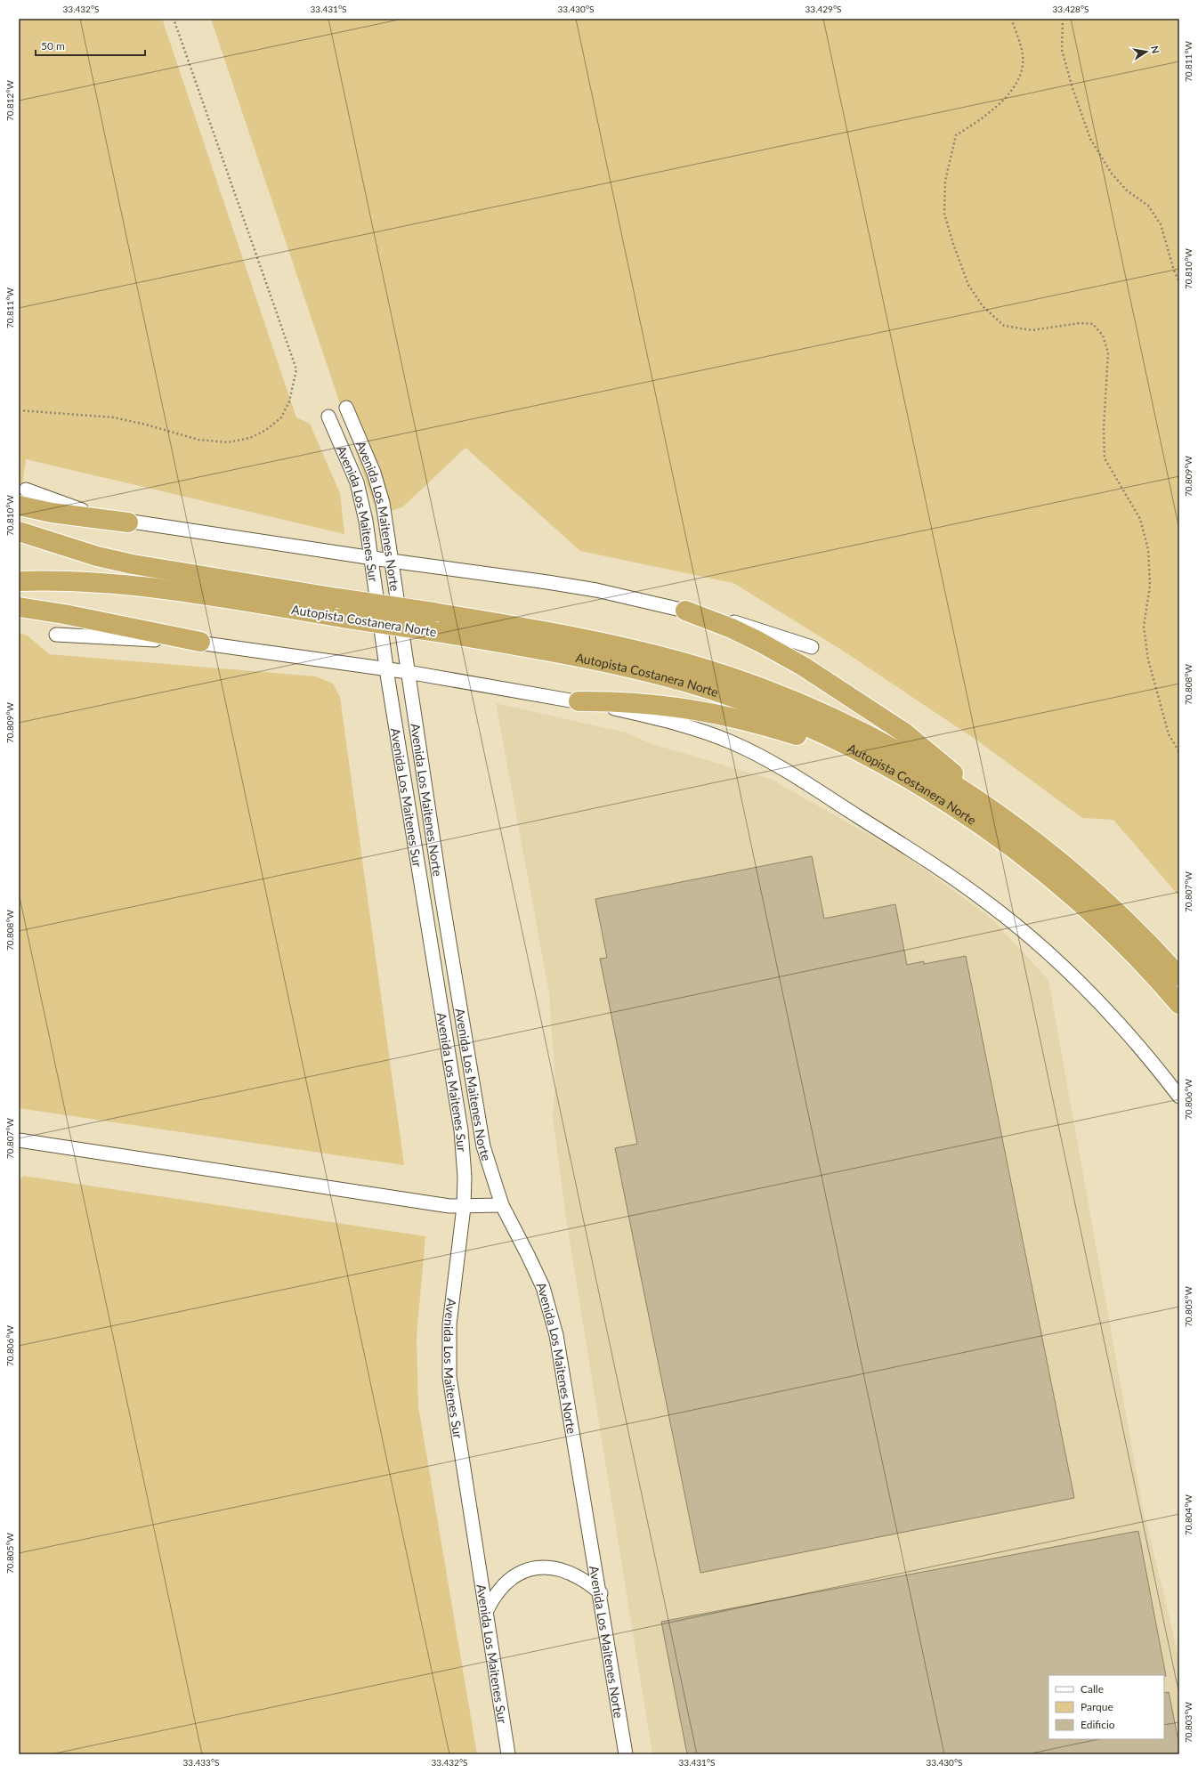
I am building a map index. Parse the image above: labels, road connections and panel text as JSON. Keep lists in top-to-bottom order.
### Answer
{
  "streets": {
    "highway": ["Autopista Costanera Norte"],
    "street": ["Avenida Los Maitenes Sur", "Avenida Los Maitenes Norte"]
  },
  "legend": ["Calle", "Parque", "Edificio"],
  "scale_bar": "50 m",
  "north": "right",
  "coordinates": [
    "33.432°S",
    "33.431°S",
    "33.430°S",
    "33.429°S",
    "33.428°S",
    "70.811°W",
    "70.812°W",
    "70.810°W",
    "70.809°W",
    "70.808°W",
    "70.807°W",
    "70.806°W",
    "70.805°W",
    "70.804°W",
    "70.803°W",
    "33.433°S"
  ]
}
